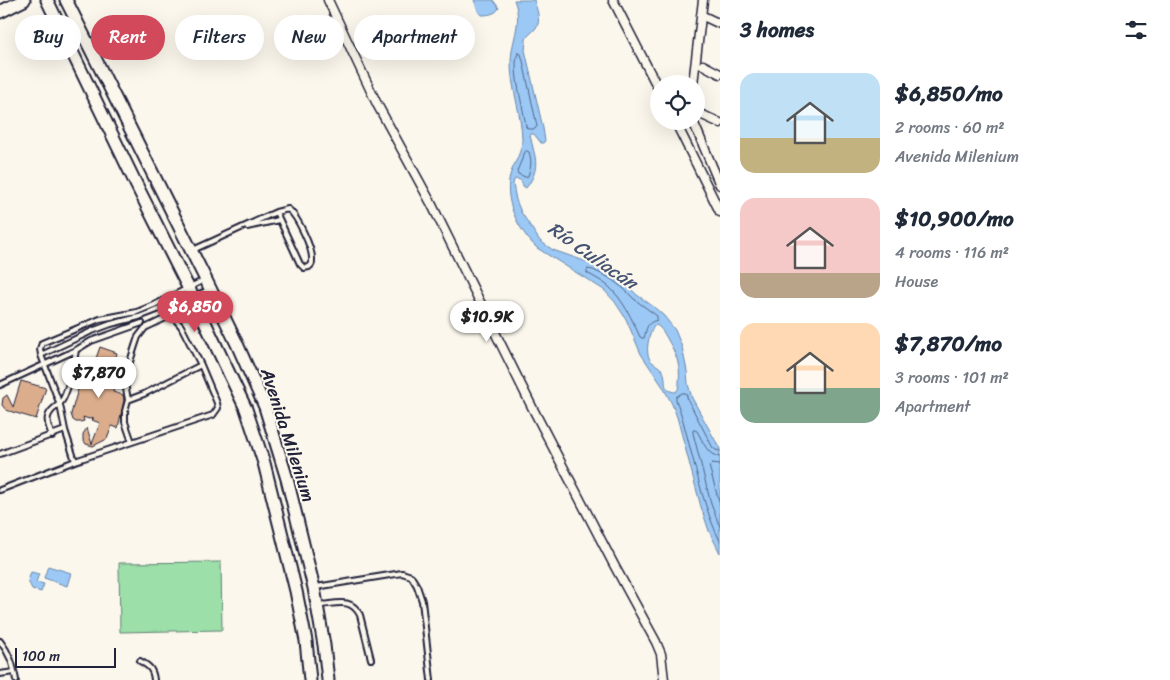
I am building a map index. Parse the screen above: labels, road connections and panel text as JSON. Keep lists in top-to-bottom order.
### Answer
{
  "streets": {
    "street": ["Avenida Milenium"]
  },
  "water": ["Río Culiacán"],
  "scale_bar": "100 m",
  "page": {
    "heading": "3 homes",
    "chip": [
      "Buy",
      "Rent",
      "Filters",
      "New",
      "Apartment"
    ],
    "list": [
      {
        "name": "$6,850/mo",
        "note": "2 rooms · 60 m² · Avenida Milenium"
      },
      {
        "name": "$10,900/mo",
        "note": "4 rooms · 116 m² · House"
      },
      {
        "name": "$7,870/mo",
        "note": "3 rooms · 101 m² · Apartment"
      }
    ],
    "price": ["$6,850", "$10.9K", "$7,870"],
    "scale": "100 m"
  }
}
